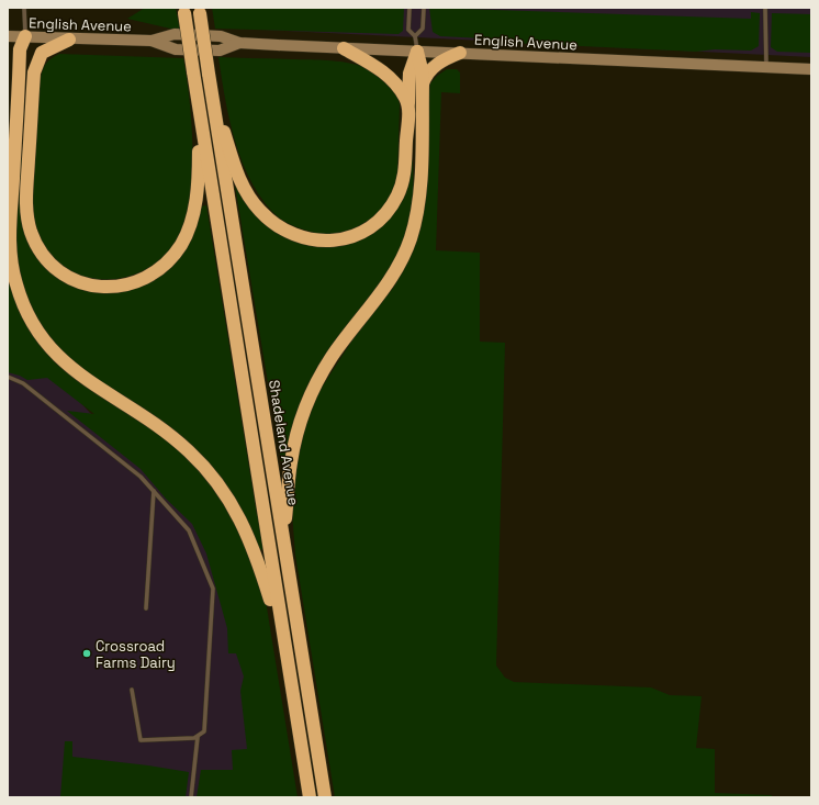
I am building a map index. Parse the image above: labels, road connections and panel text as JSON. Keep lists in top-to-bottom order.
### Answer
{
  "streets": {
    "highway": ["Shadeland Avenue"],
    "street": ["English Avenue"]
  },
  "places": ["Crossroad Farms Dairy"]
}
